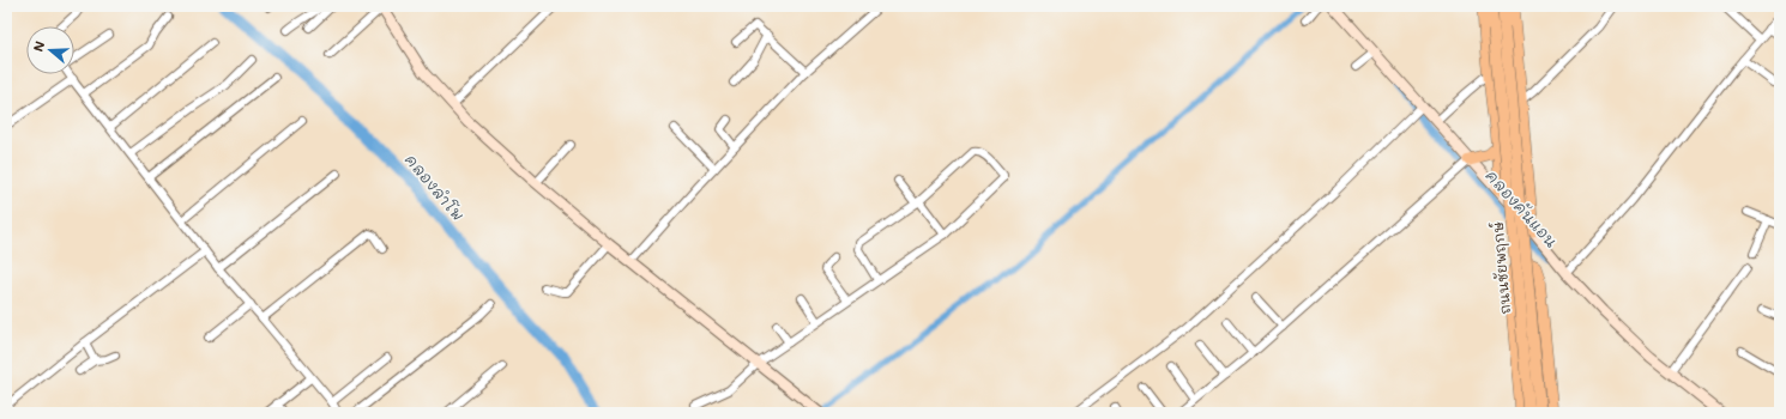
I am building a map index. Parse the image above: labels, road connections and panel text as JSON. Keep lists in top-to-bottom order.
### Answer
{
  "streets": {
    "main road": ["ถนนชัยพฤกษ์"]
  },
  "water": ["คลองลำโพ", "คลองคันแอน"],
  "north": "left"
}
